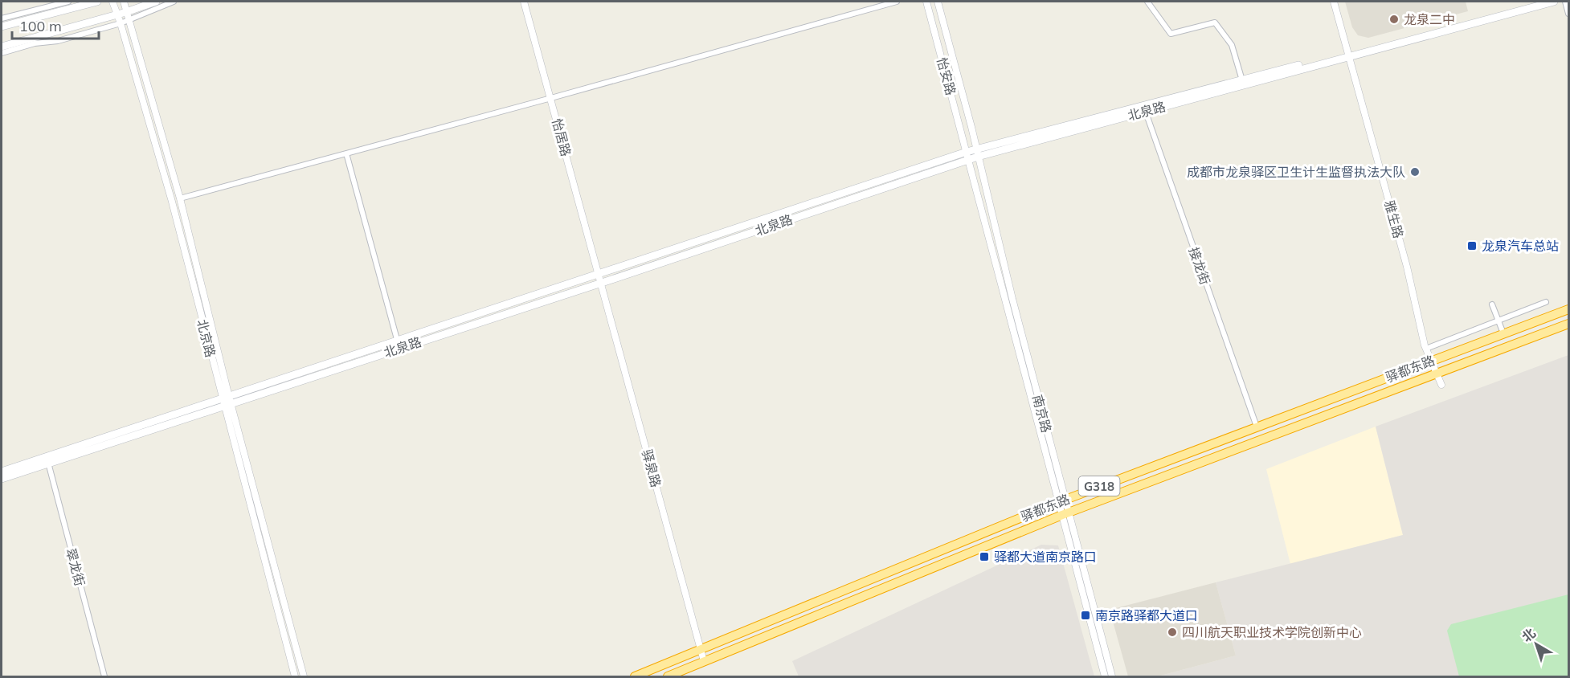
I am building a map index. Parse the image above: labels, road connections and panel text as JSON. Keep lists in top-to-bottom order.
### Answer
{
  "streets": {
    "highway": ["驿都东路", "G318"],
    "main road": ["北泉路"],
    "street": [
      "怡安路",
      "怡居路",
      "雅生路",
      "接龙街",
      "北京路",
      "南京路",
      "驿泉路",
      "翠龙街"
    ]
  },
  "crossings": [
    ["怡安路", "北泉路"],
    ["怡安路", "驿都东路"],
    ["怡安路", "南京路"],
    ["北泉路", "怡居路"],
    ["北泉路", "雅生路"],
    ["北泉路", "接龙街"],
    ["北泉路", "北京路"],
    ["北泉路", "南京路"],
    ["北泉路", "驿泉路"],
    ["北泉路", "翠龙街"],
    ["怡居路", "驿泉路"],
    ["雅生路", "驿都东路"],
    ["接龙街", "驿都东路"],
    ["驿都东路", "南京路"],
    ["驿都东路", "驿泉路"]
  ],
  "places": {
    "other": ["龙泉二中", "成都市龙泉驿区卫生计生监督执法大队", "四川航天职业技术学院创新中心"],
    "transit": ["龙泉汽车总站", "驿都大道南京路口", "南京路驿都大道口"]
  },
  "scale_bar": "100 m",
  "north": "top left"
}
